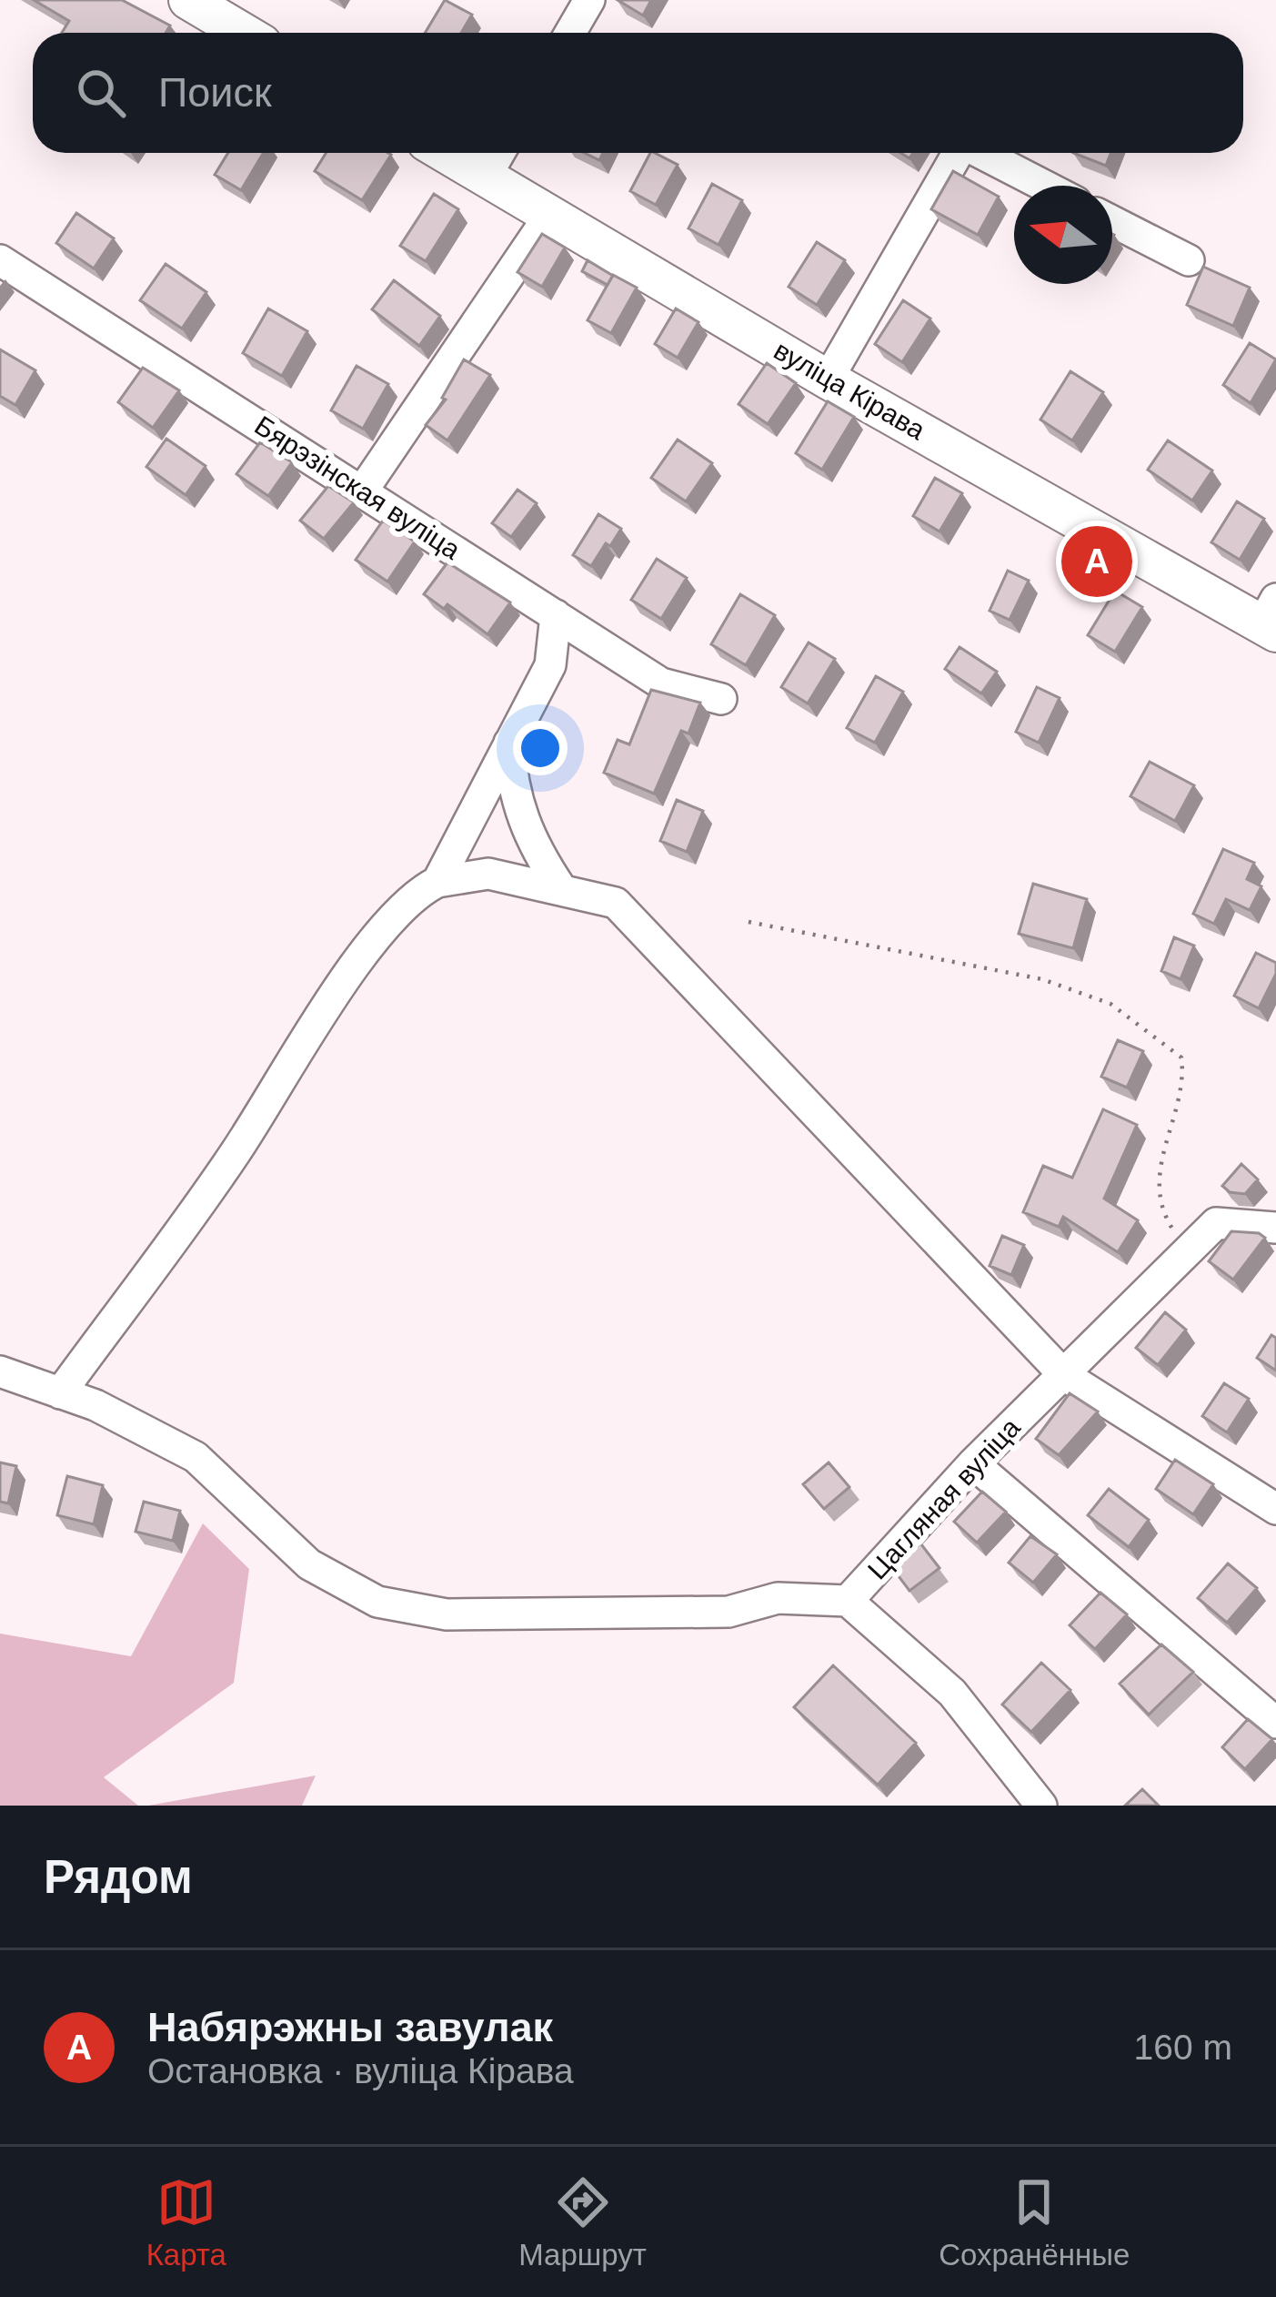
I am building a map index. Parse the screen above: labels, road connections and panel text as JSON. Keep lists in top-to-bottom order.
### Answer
{
  "streets": {
    "main road": ["вуліца Кірава"],
    "street": ["Бярэзінская вуліца", "Цагляная вуліца"]
  },
  "north": "left",
  "page": {
    "search": "Поиск",
    "pins": "A",
    "heading": "Рядом",
    "list": [
      {
        "mark": "A",
        "name": "Набярэжны завулак",
        "note": "Остановка · вуліца Кірава",
        "value": "160 m"
      }
    ],
    "nav": ["Карта", "Маршрут", "Сохранённые"]
  }
}
